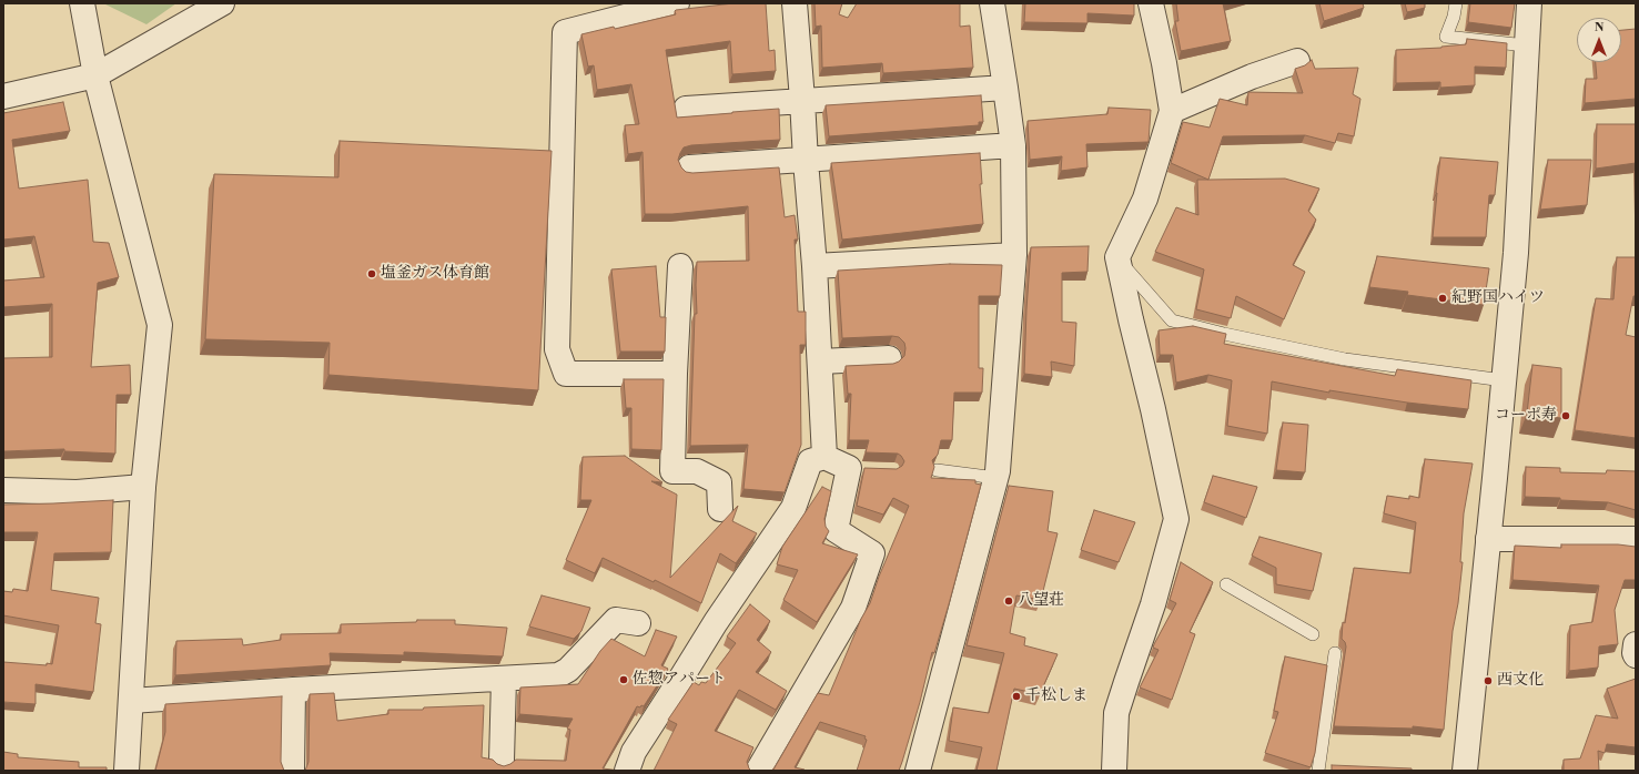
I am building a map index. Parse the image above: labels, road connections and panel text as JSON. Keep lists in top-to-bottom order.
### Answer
{
  "places": [
    "塩釜ガス体育館",
    "紀野国ハイツ",
    "コーポ寿",
    "八望荘",
    "佐惣アパート",
    "西文化",
    "千松しま"
  ],
  "north": "top"
}
